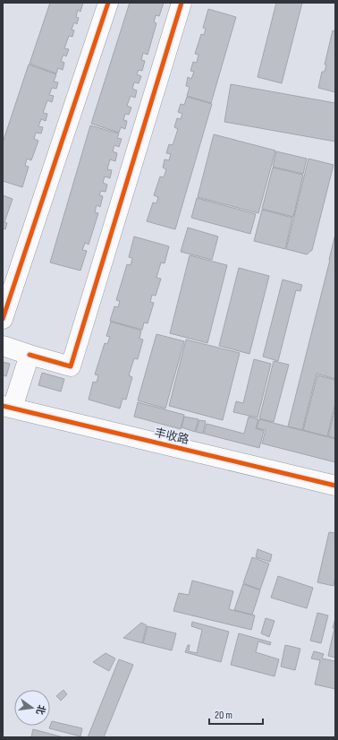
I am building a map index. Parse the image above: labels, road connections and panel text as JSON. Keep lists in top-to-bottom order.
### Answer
{
  "streets": {
    "street": ["丰收路"]
  },
  "scale_bar": "20 m",
  "north": "right"
}
